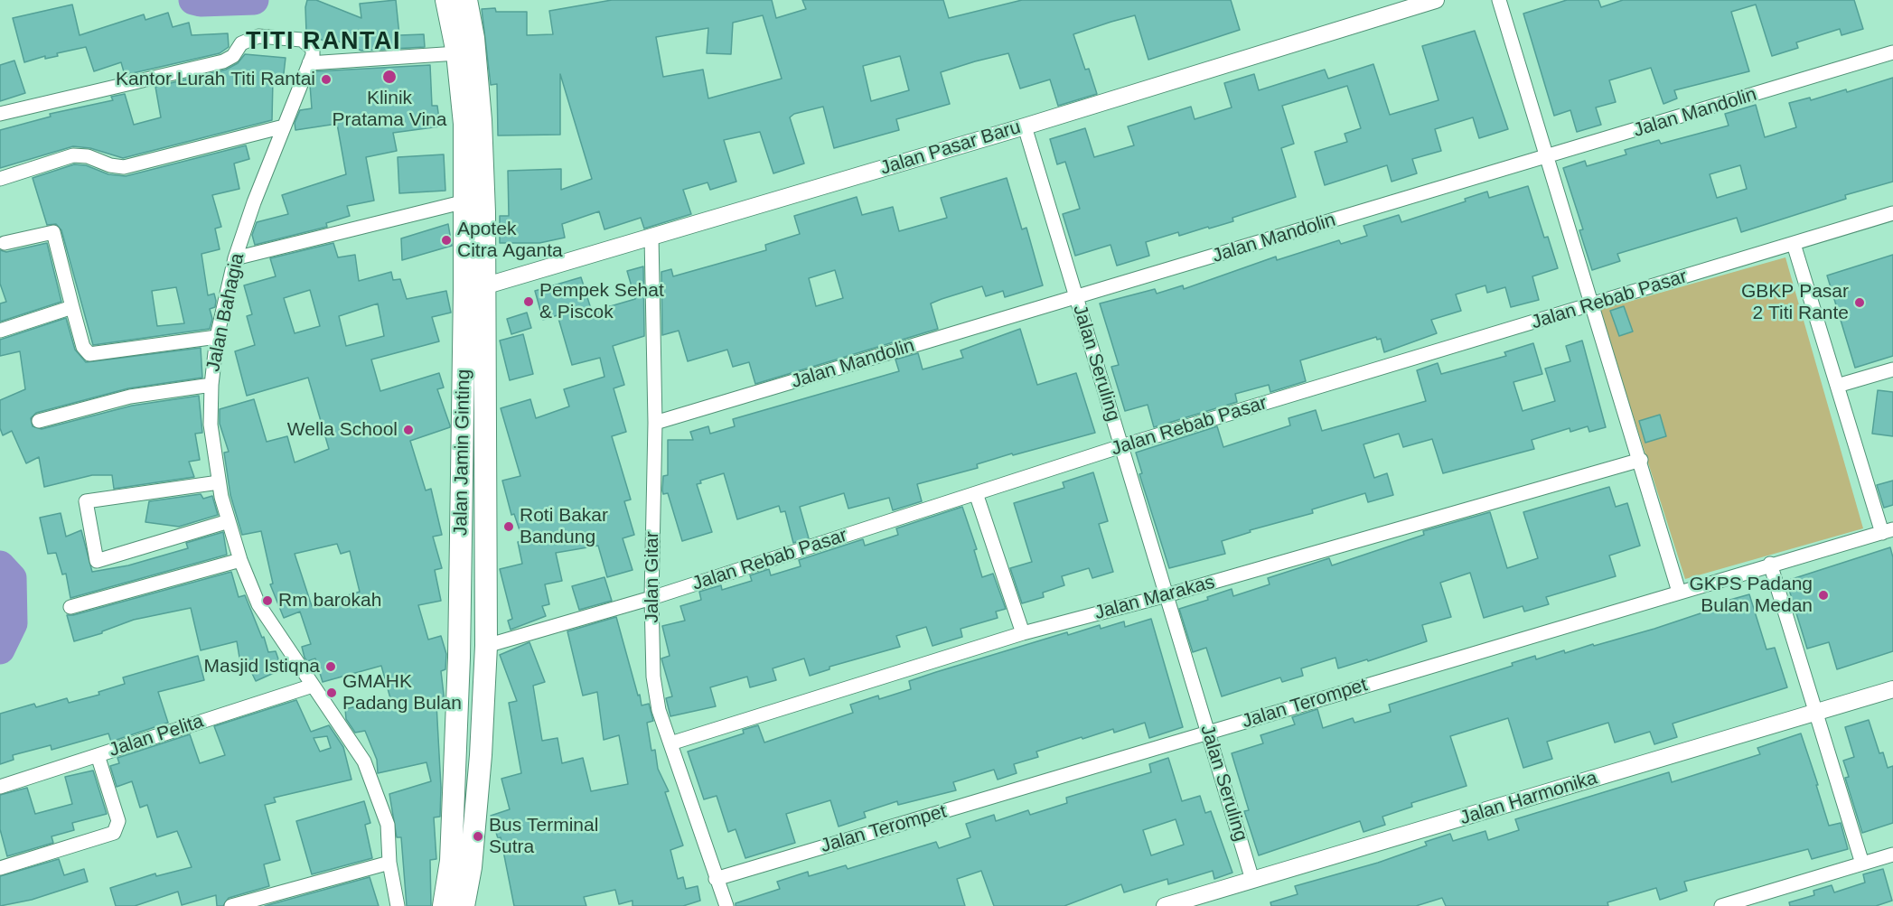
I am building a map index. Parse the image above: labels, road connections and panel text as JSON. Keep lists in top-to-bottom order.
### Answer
{
  "streets": {
    "main road": ["Jalan Jamin Ginting"],
    "street": [
      "Jalan Mandolin",
      "Jalan Pasar Baru",
      "Jalan Rebab Pasar",
      "Jalan Bahagia",
      "Jalan Seruling",
      "Jalan Gitar",
      "Jalan Marakas",
      "Jalan Terompet",
      "Jalan Pelita",
      "Jalan Harmonika"
    ]
  },
  "crossings": [
    ["Jalan Mandolin", "Jalan Seruling"],
    ["Jalan Mandolin", "Jalan Gitar"],
    ["Jalan Pasar Baru", "Jalan Seruling"],
    ["Jalan Pasar Baru", "Jalan Jamin Ginting"],
    ["Jalan Pasar Baru", "Jalan Gitar"],
    ["Jalan Rebab Pasar", "Jalan Seruling"],
    ["Jalan Rebab Pasar", "Jalan Jamin Ginting"],
    ["Jalan Rebab Pasar", "Jalan Gitar"],
    ["Jalan Bahagia", "Jalan Pelita"],
    ["Jalan Seruling", "Jalan Marakas"],
    ["Jalan Seruling", "Jalan Terompet"],
    ["Jalan Seruling", "Jalan Harmonika"],
    ["Jalan Gitar", "Jalan Marakas"],
    ["Jalan Gitar", "Jalan Terompet"]
  ],
  "districts": ["TITI RANTAI"],
  "places": [
    "Klinik Pratama Vina",
    "Kantor Lurah Titi Rantai",
    "Apotek Citra Aganta",
    "Pempek Sehat & Piscok",
    "GBKP Pasar 2 Titi Rante",
    "Wella School",
    "Roti Bakar Bandung",
    "GKPS Padang Bulan Medan",
    "Rm barokah",
    "Masjid Istiqna",
    "GMAHK Padang Bulan",
    "Bus Terminal Sutra"
  ]
}
